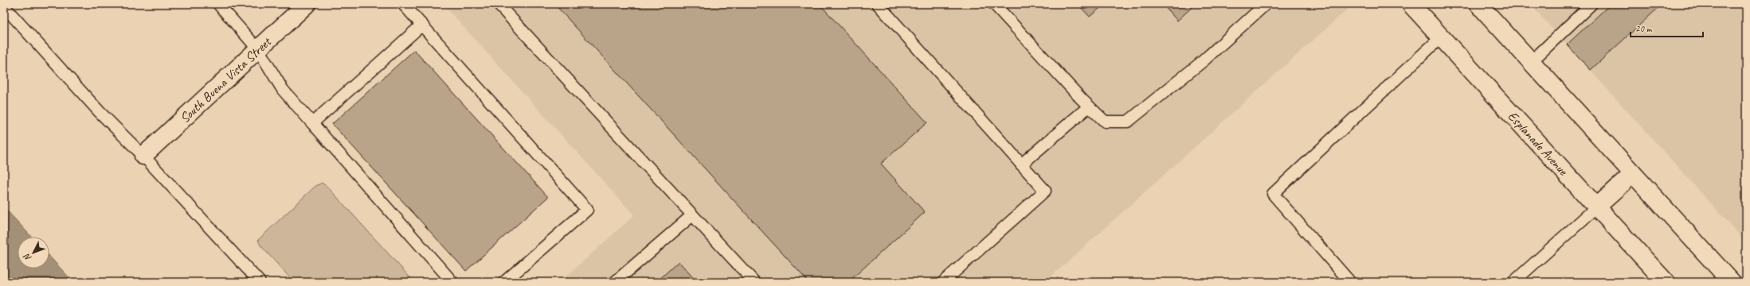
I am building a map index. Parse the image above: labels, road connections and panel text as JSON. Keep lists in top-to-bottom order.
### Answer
{
  "streets": {
    "main road": ["South Buena Vista Street", "Esplanade Avenue"]
  },
  "scale_bar": "20 m",
  "north": "bottom left"
}
